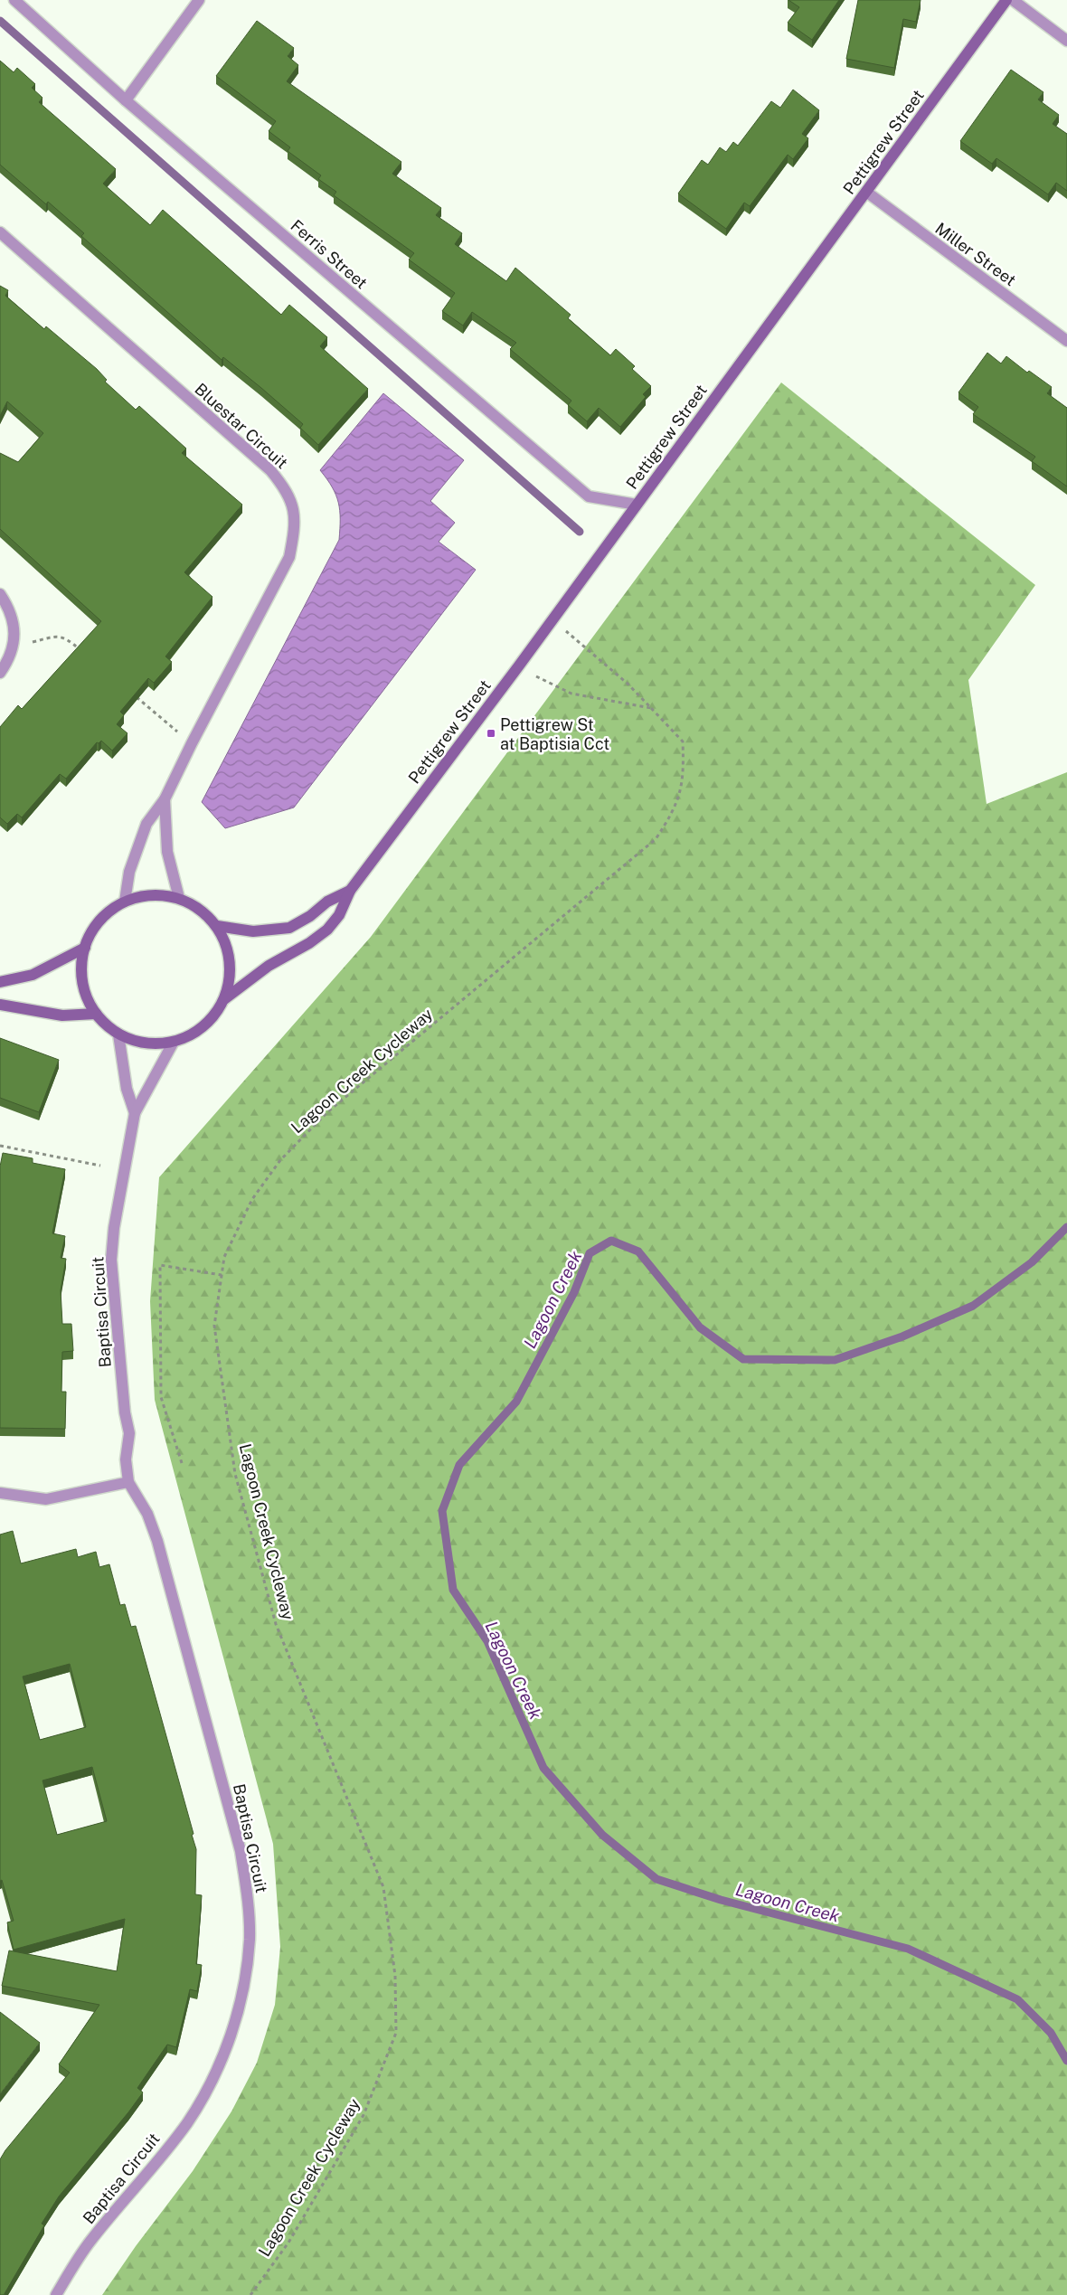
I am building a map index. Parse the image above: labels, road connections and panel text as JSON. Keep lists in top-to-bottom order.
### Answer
{
  "streets": {
    "main road": ["Pettigrew Street"],
    "street": [
      "Ferris Street",
      "Miller Street",
      "Bluestar Circuit",
      "Baptisa Circuit"
    ],
    "path": ["Lagoon Creek Cycleway"]
  },
  "crossings": [
    ["Pettigrew Street", "Ferris Street"],
    ["Pettigrew Street", "Miller Street"],
    ["Pettigrew Street", "Bluestar Circuit"],
    ["Pettigrew Street", "Lagoon Creek Cycleway"],
    ["Pettigrew Street", "Baptisa Circuit"],
    ["Bluestar Circuit", "Baptisa Circuit"]
  ],
  "water": ["Lagoon Creek"],
  "places": {
    "transit": ["Pettigrew St at Baptisia Cct"]
  }
}
